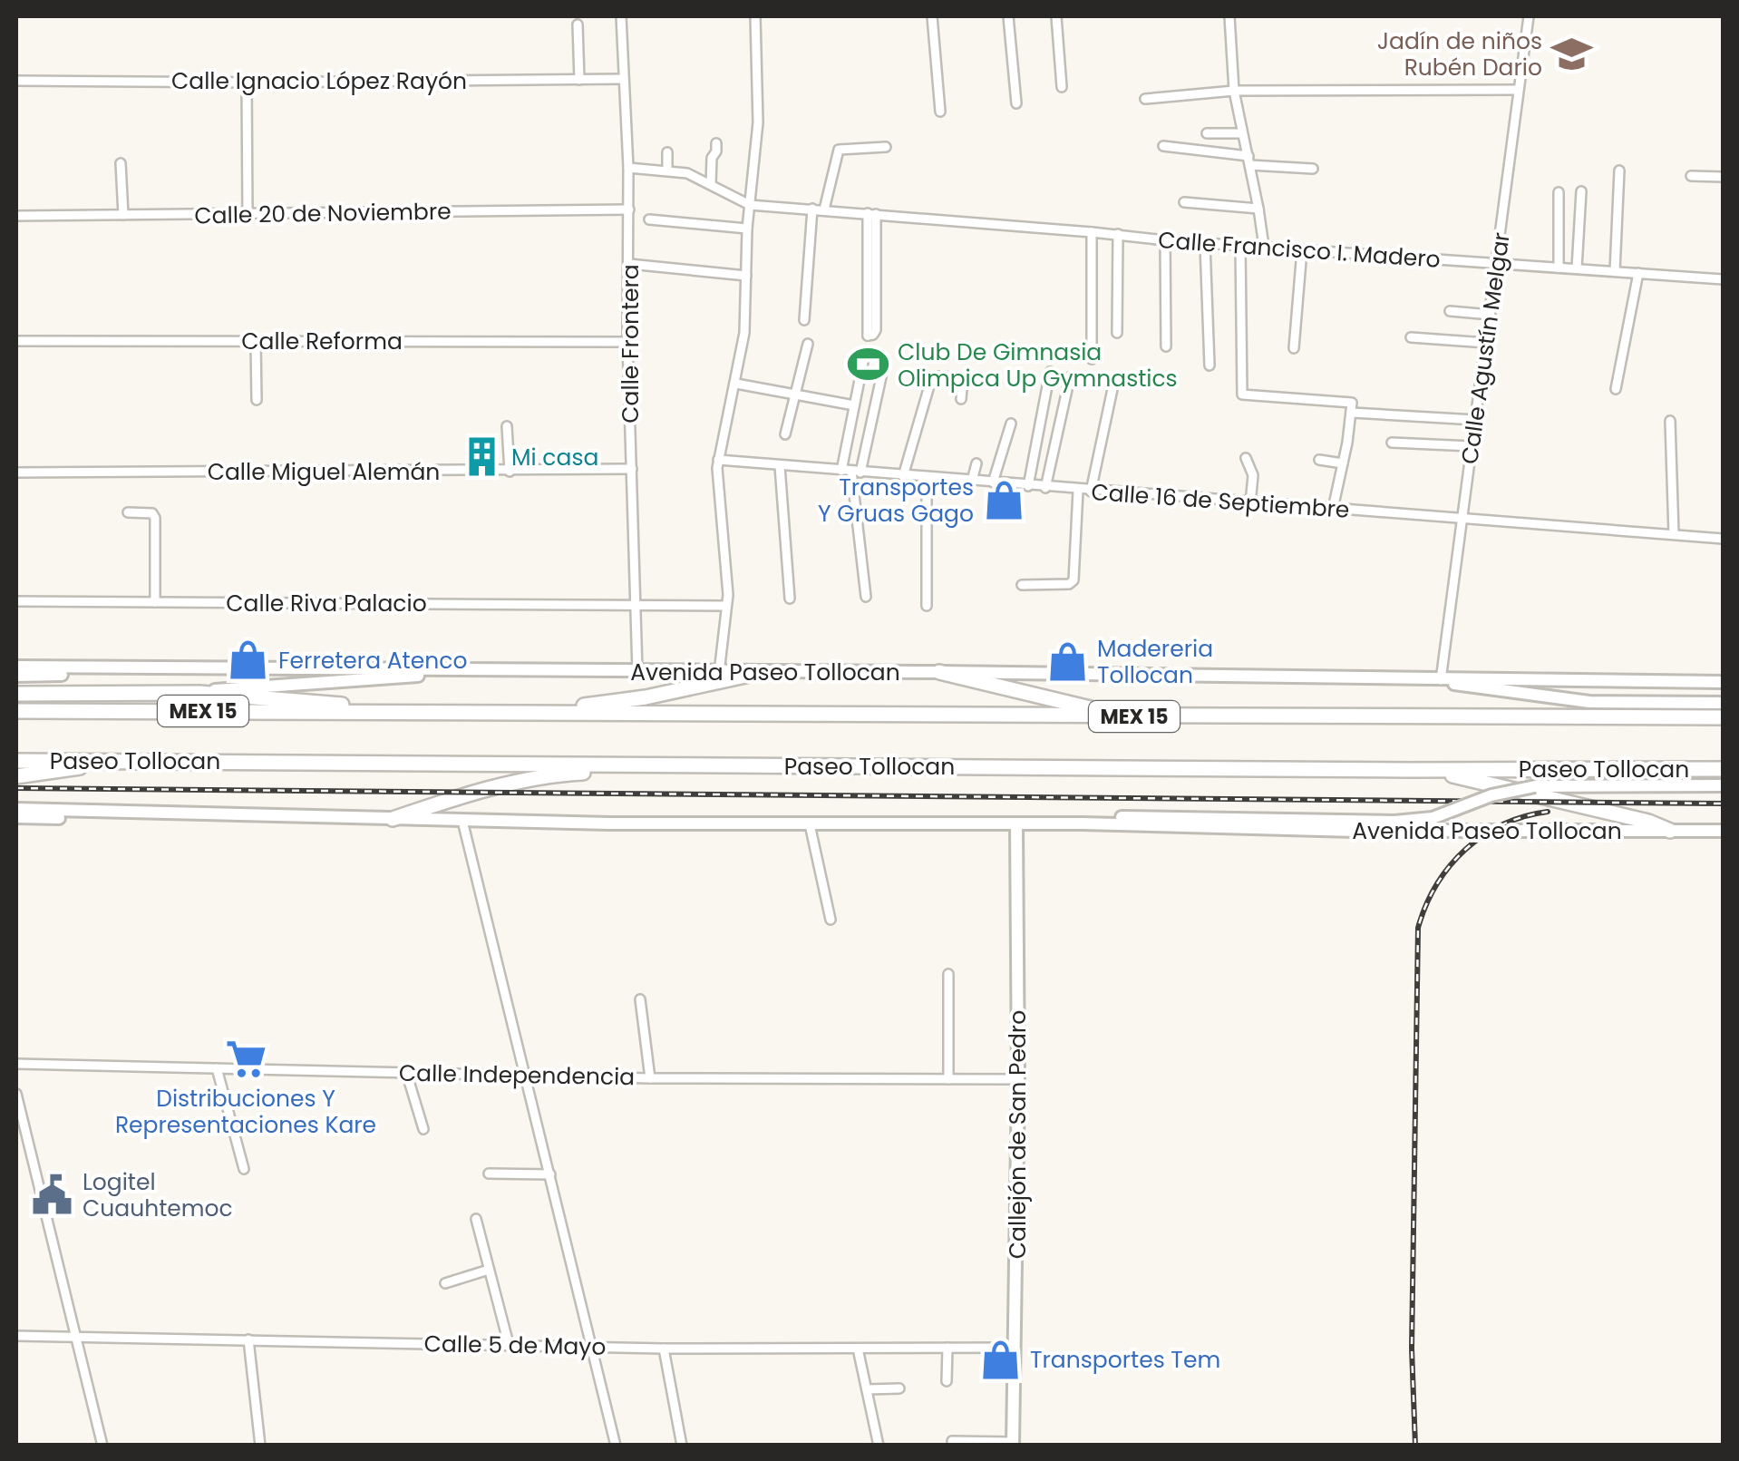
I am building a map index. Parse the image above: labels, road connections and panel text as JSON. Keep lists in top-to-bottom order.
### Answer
{
  "streets": {
    "highway": ["MEX 15", "Paseo Tollocan"],
    "main road": ["Avenida Paseo Tollocan", "Callejón de San Pedro"],
    "street": [
      "Calle Ignacio López Rayón",
      "Calle 20 de Noviembre",
      "Calle Francisco I. Madero",
      "Calle Reforma",
      "Calle Frontera",
      "Calle Agustín Melgar",
      "Calle Miguel Alemán",
      "Calle 16 de Septiembre",
      "Calle Riva Palacio",
      "Calle Independencia",
      "Calle 5 de Mayo"
    ]
  },
  "crossings": [
    ["Calle Ignacio López Rayón", "Calle Frontera"],
    ["Calle 20 de Noviembre", "Calle Frontera"],
    ["Calle Francisco I. Madero", "Calle Frontera"],
    ["Calle Francisco I. Madero", "Calle Agustín Melgar"],
    ["Calle Reforma", "Calle Frontera"],
    ["Calle Frontera", "Calle Miguel Alemán"],
    ["Calle Frontera", "Calle Riva Palacio"],
    ["Calle Frontera", "Avenida Paseo Tollocan"],
    ["Calle Agustín Melgar", "Calle 16 de Septiembre"],
    ["Calle Agustín Melgar", "Avenida Paseo Tollocan"],
    ["Avenida Paseo Tollocan", "Callejón de San Pedro"],
    ["Calle Independencia", "Callejón de San Pedro"],
    ["Callejón de San Pedro", "Calle 5 de Mayo"]
  ],
  "places": {
    "school or university": ["Jadín de niños Rubén Dario"],
    "sports": ["Club De Gimnasia Olimpica Up Gymnastics"],
    "building": ["Mi casa"],
    "shop": [
      "Transportes Y Gruas Gago",
      "Ferretera Atenco",
      "Madereria Tollocan",
      "Transportes Tem"
    ],
    "supermarket": ["Distribuciones Y Representaciones Kare"],
    "public building": ["Logitel Cuauhtemoc"]
  }
}
